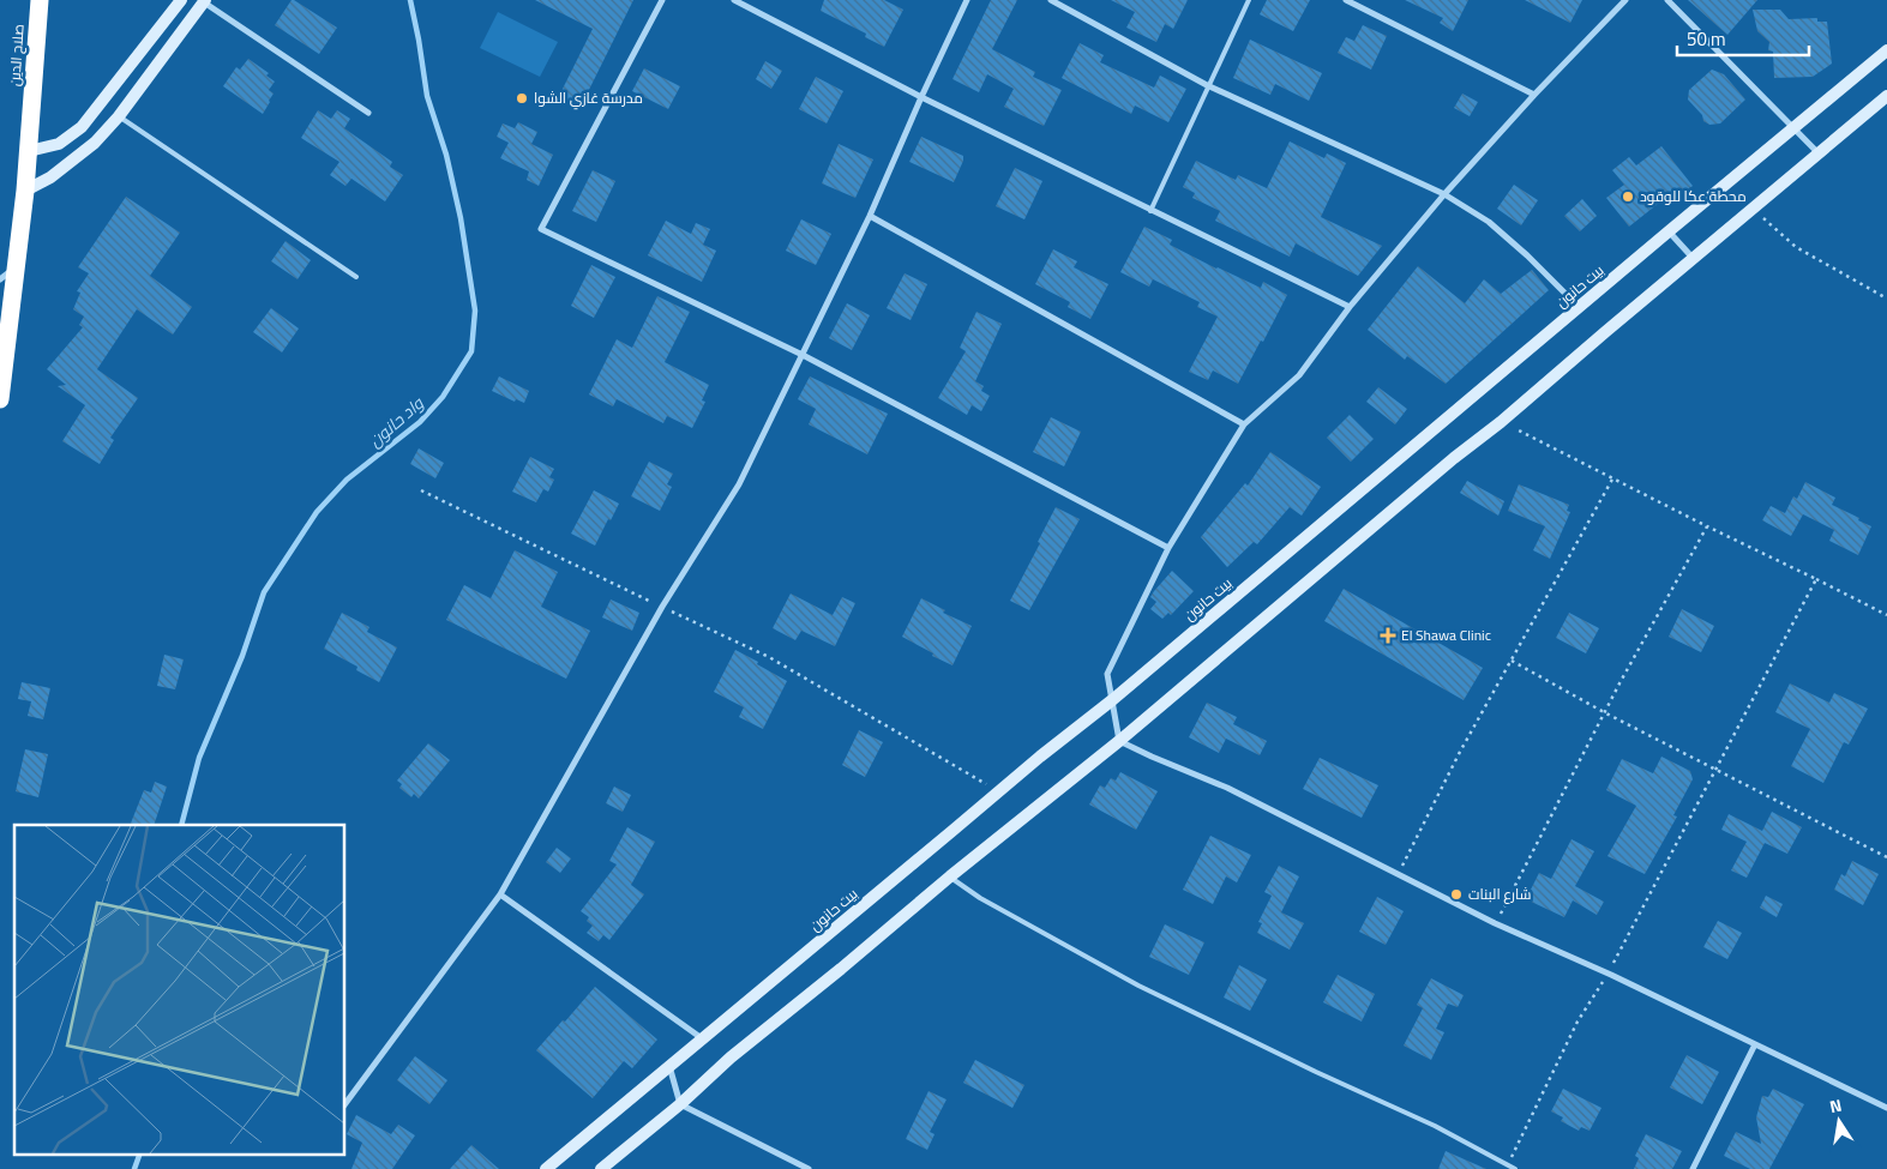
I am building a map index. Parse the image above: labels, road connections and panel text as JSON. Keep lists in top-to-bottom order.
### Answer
{
  "streets": {
    "highway": ["صلاح الدين"],
    "main road": ["بيت حانون"]
  },
  "water": ["واد حانون"],
  "places": {
    "other": ["مدرسة غازي الشوا", "محطة عكا للوقود", "شارع البنات"],
    "health": ["El Shawa Clinic"]
  },
  "scale_bar": "50 m",
  "north": "top"
}
